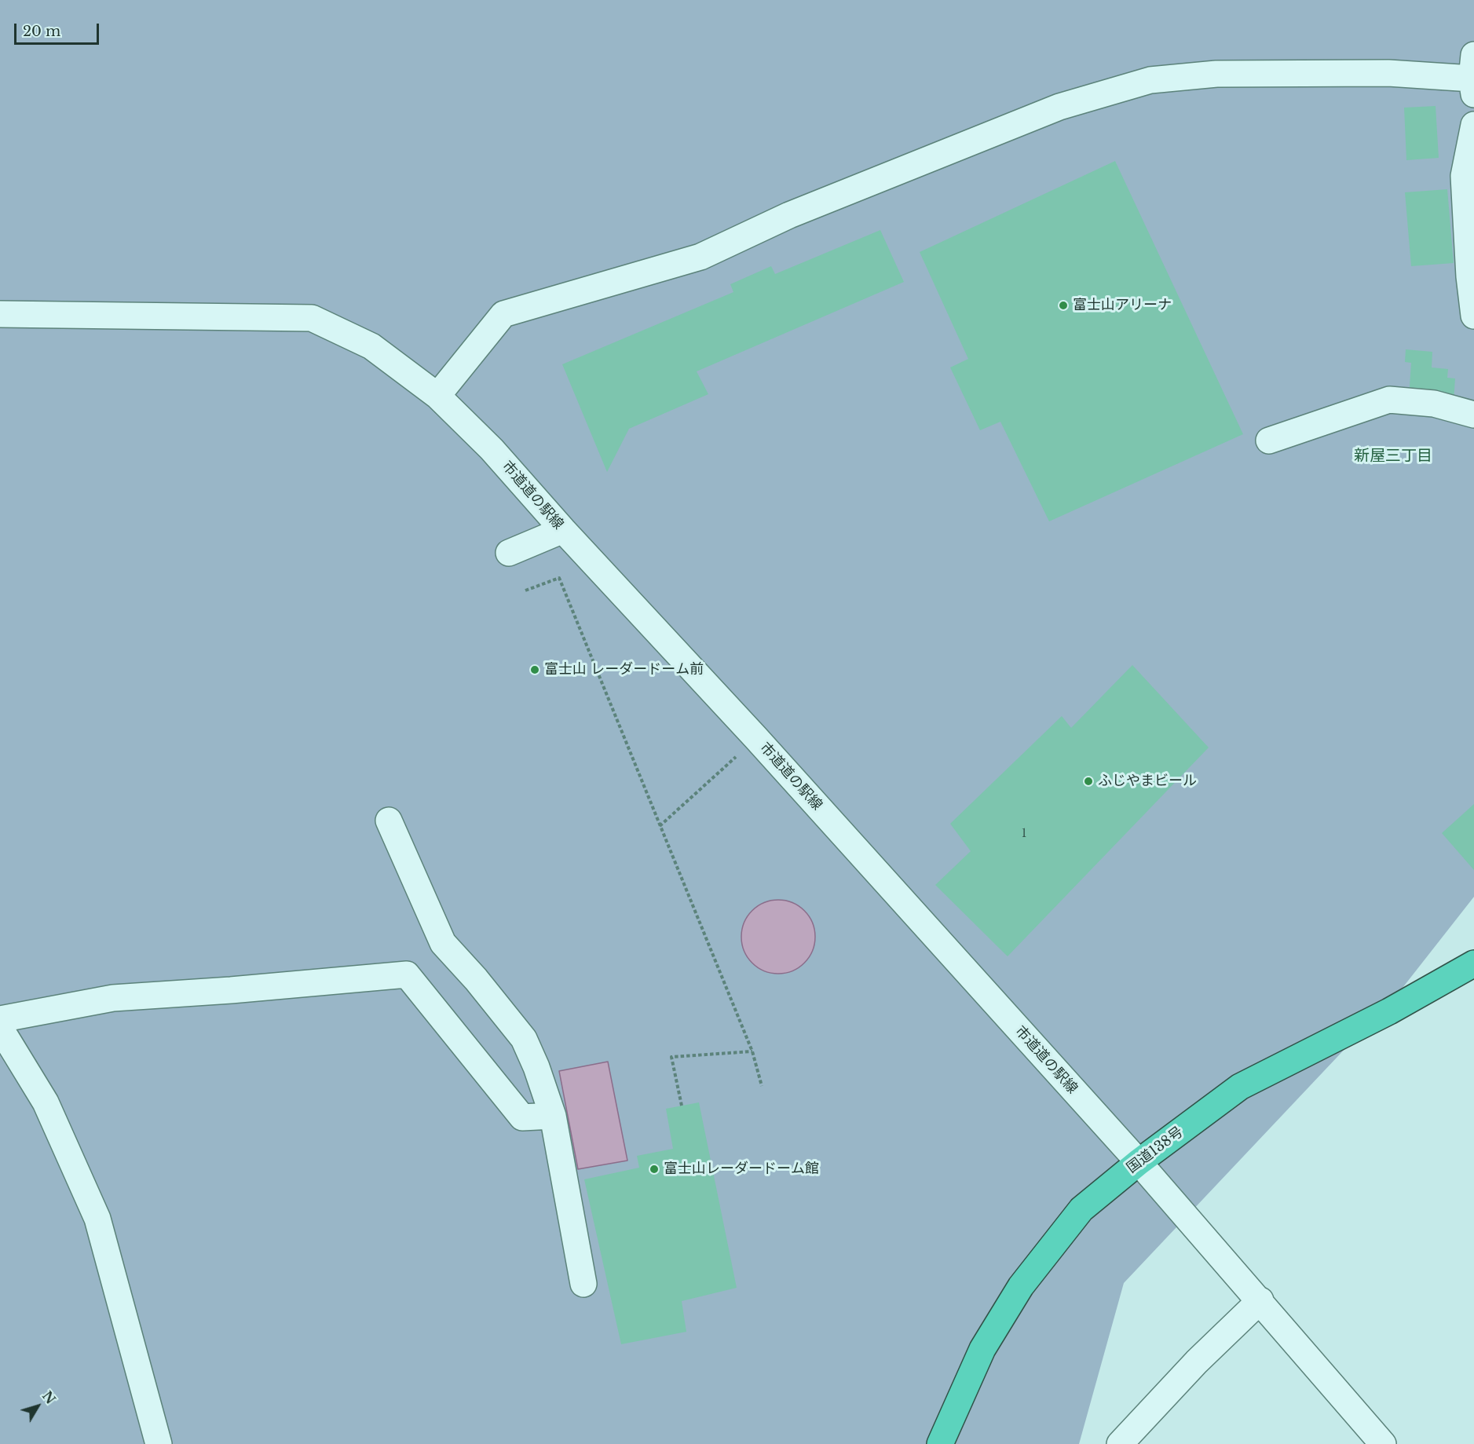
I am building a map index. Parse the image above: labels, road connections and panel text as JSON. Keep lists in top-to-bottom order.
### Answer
{
  "streets": {
    "highway": ["国道138号"],
    "street": ["市道道の駅線"]
  },
  "crossings": [
    ["市道道の駅線", "国道138号"]
  ],
  "districts": ["新屋三丁目"],
  "places": [
    "富士山アリーナ",
    "富士山 レーダードーム前",
    "ふじやまビール",
    "富士山レーダードーム館"
  ],
  "house_numbers": ["1"],
  "scale_bar": "20 m",
  "north": "top right"
}
